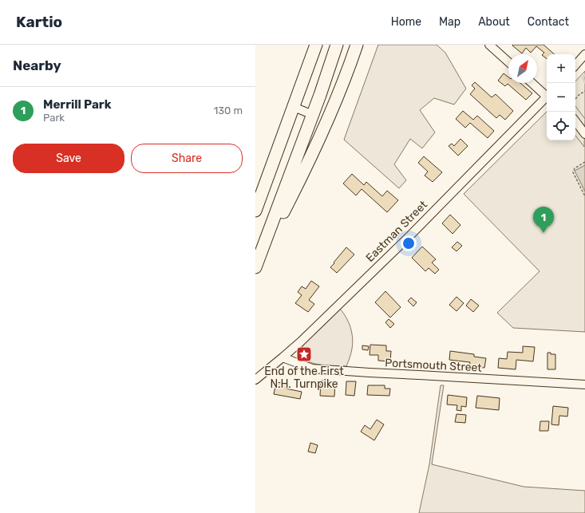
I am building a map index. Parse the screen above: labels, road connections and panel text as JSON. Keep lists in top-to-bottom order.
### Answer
{
  "streets": {
    "street": ["Eastman Street", "Portsmouth Street"]
  },
  "crossings": [
    ["Eastman Street", "Portsmouth Street"]
  ],
  "places": {
    "place": ["End of the First N.H. Turnpike"]
  },
  "north": "top right",
  "page": {
    "header": "Kartio",
    "nav": [
      "Home",
      "Map",
      "About",
      "Contact"
    ],
    "heading": "Nearby",
    "map_buttons": ["+", "−"],
    "list": [
      {
        "mark": "1",
        "name": "Merrill Park",
        "note": "Park",
        "value": "130 m"
      }
    ],
    "buttons": ["Save", "Share"],
    "pins": "1"
  }
}
